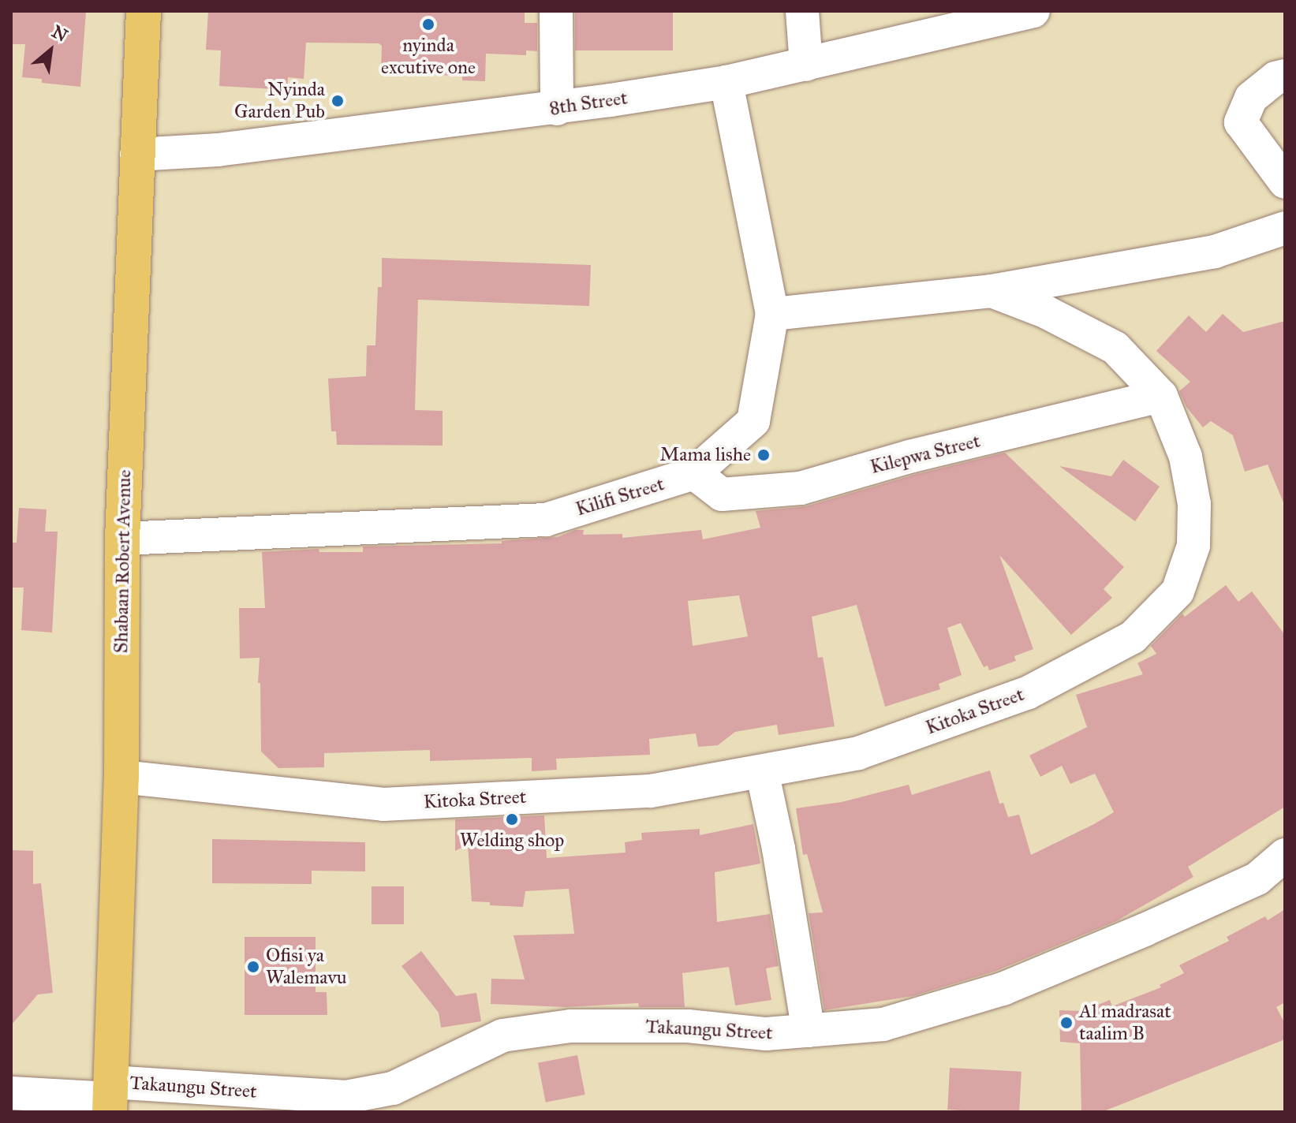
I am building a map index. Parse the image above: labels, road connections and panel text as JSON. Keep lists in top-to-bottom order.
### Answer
{
  "streets": {
    "main road": ["Shabaan Robert Avenue"],
    "street": [
      "8th Street",
      "Kilepwa Street",
      "Kilifi Street",
      "Kitoka Street",
      "Takaungu Street"
    ]
  },
  "crossings": [
    ["8th Street", "Kilifi Street"],
    ["8th Street", "Shabaan Robert Avenue"],
    ["Kilepwa Street", "Kilifi Street"],
    ["Kilepwa Street", "Kitoka Street"],
    ["Kilifi Street", "Shabaan Robert Avenue"],
    ["Kilifi Street", "Kitoka Street"],
    ["Shabaan Robert Avenue", "Kitoka Street"],
    ["Shabaan Robert Avenue", "Takaungu Street"]
  ],
  "places": [
    "nyinda excutive one",
    "Nyinda Garden Pub",
    "Mama lishe",
    "Welding shop",
    "Ofisi ya Walemavu",
    "Al madrasat taalim B"
  ],
  "north": "top right"
}
